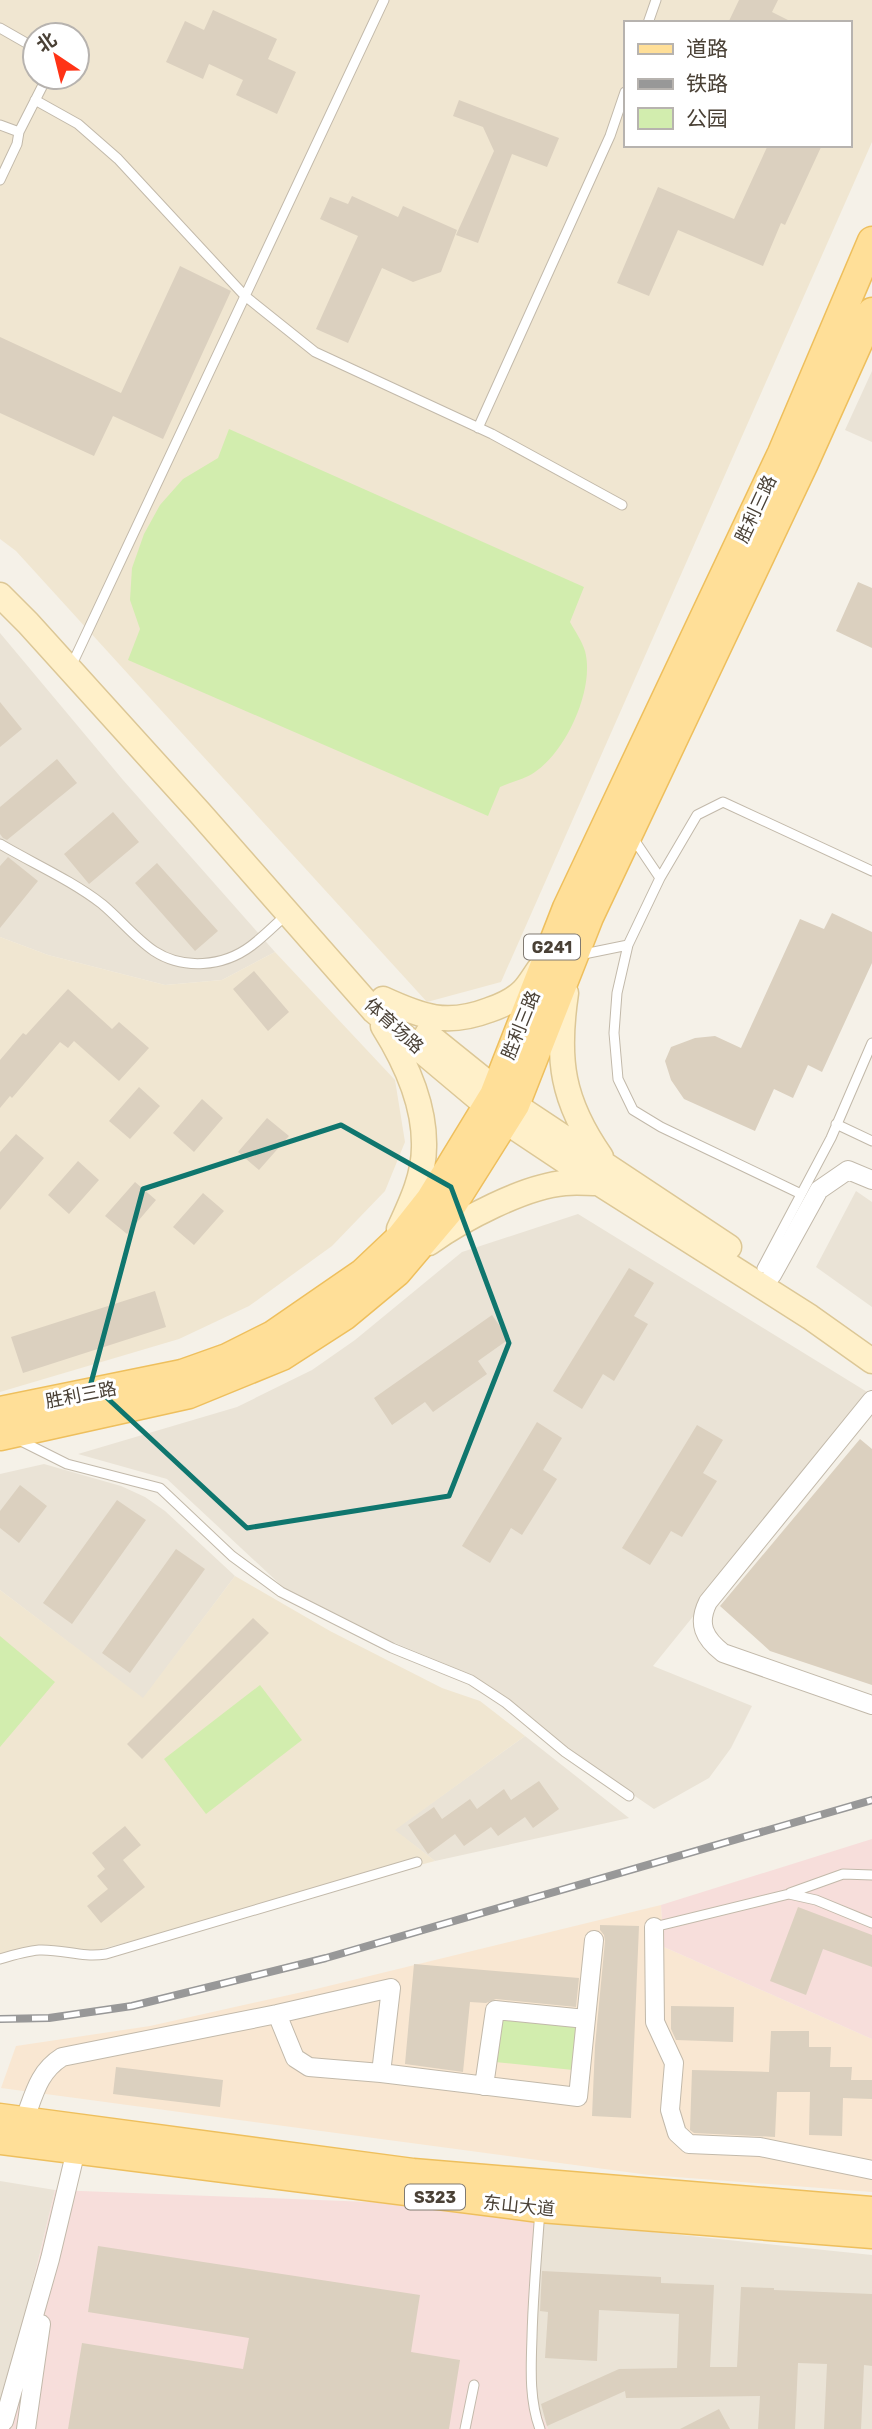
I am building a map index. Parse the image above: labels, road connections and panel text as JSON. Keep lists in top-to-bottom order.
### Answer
{
  "streets": {
    "main road": [
      "胜利三路",
      "G241",
      "体育场路",
      "S323",
      "东山大道"
    ]
  },
  "crossings": [
    ["胜利三路", "体育场路"]
  ],
  "legend": ["道路", "铁路", "公园"],
  "north": "top left"
}
